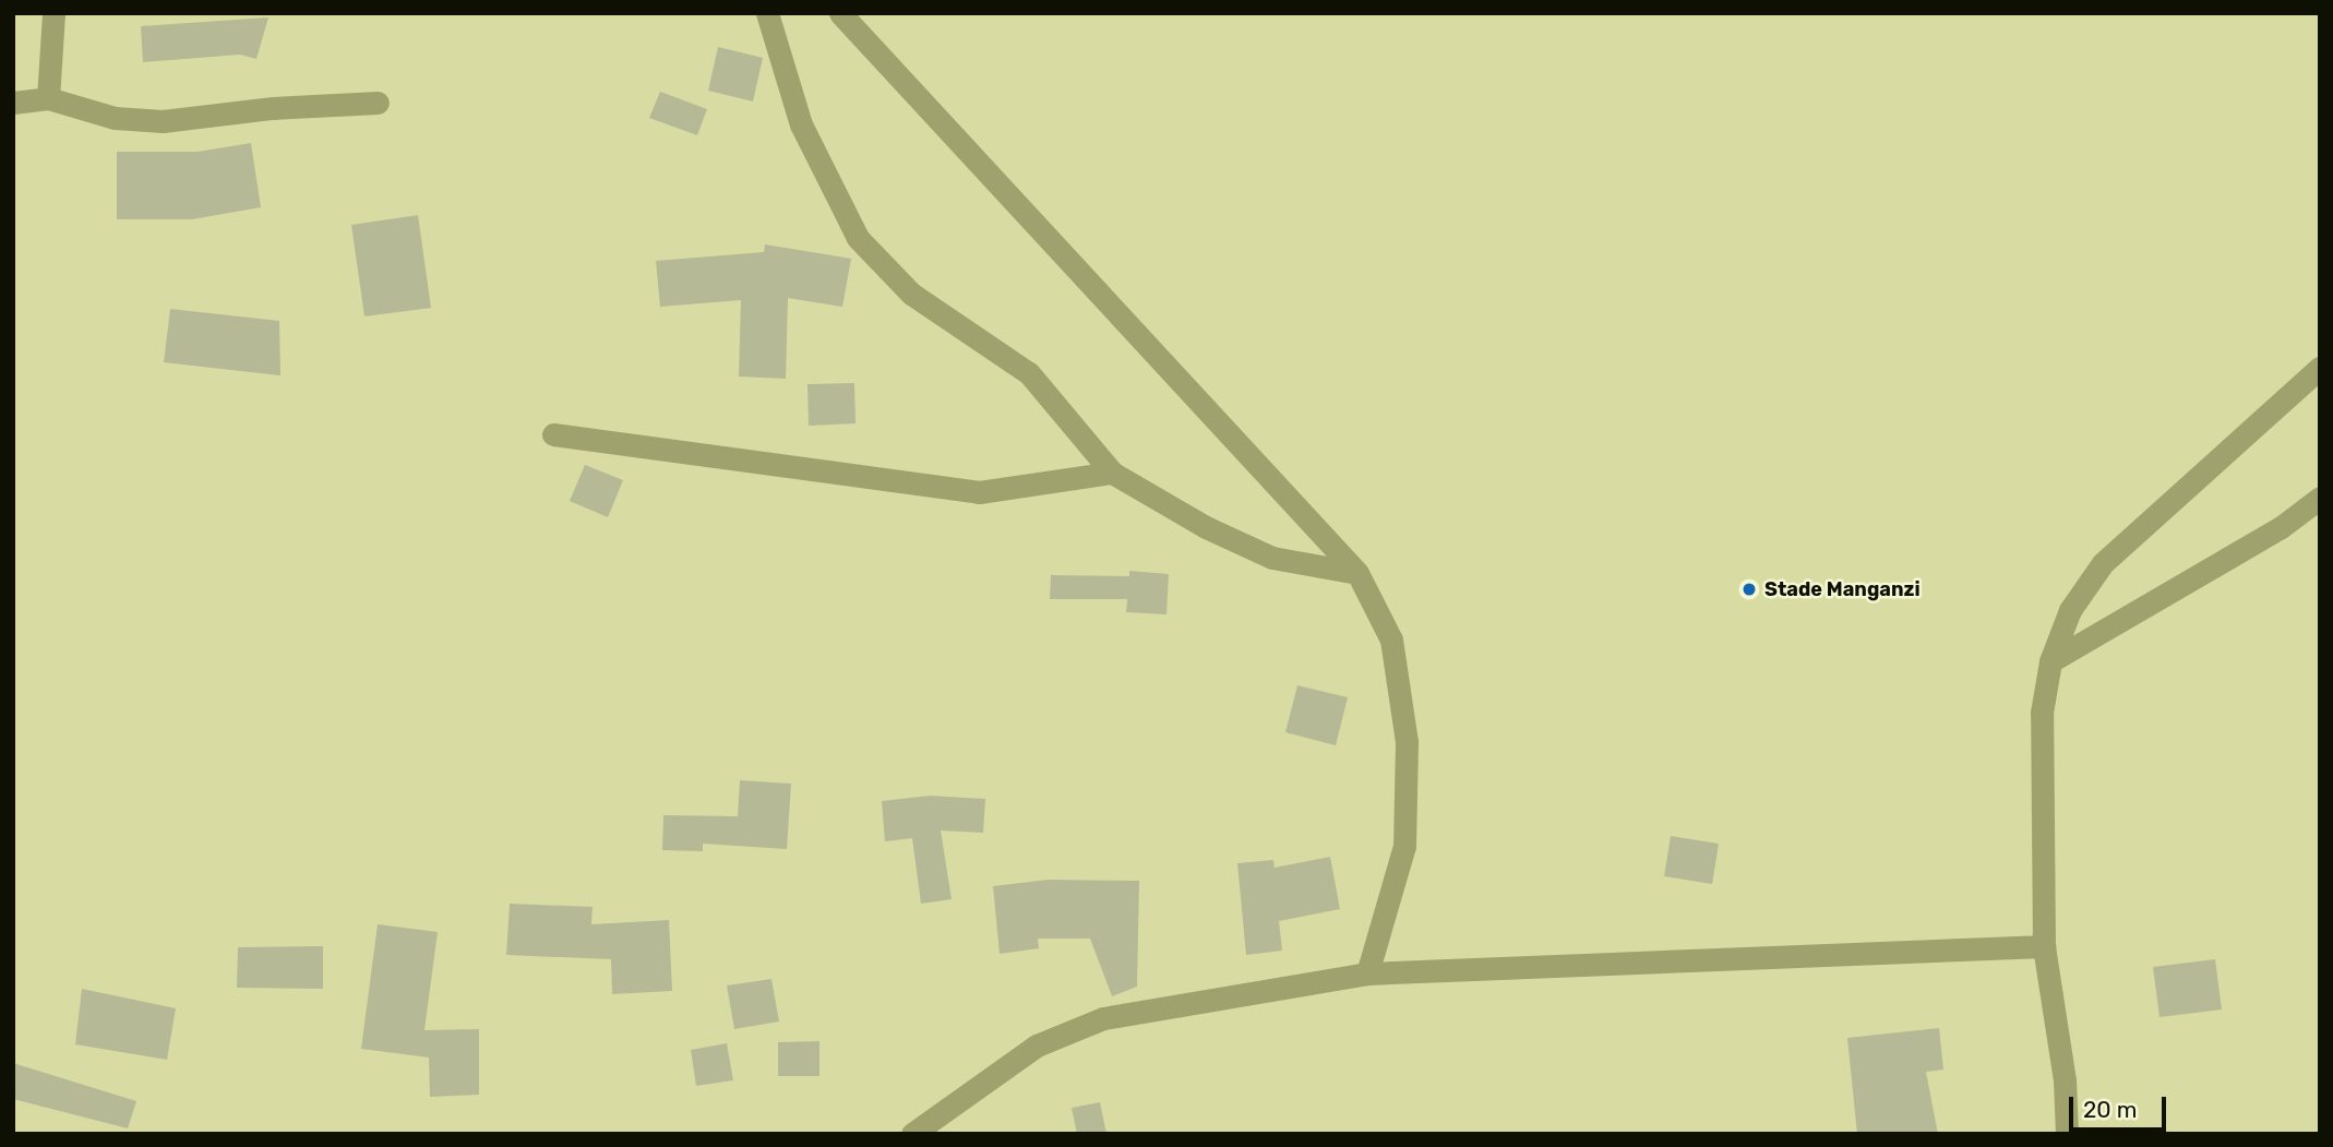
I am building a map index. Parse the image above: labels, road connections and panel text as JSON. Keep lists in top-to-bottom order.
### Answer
{
  "places": ["Stade Manganzi"],
  "scale_bar": "20 m"
}
